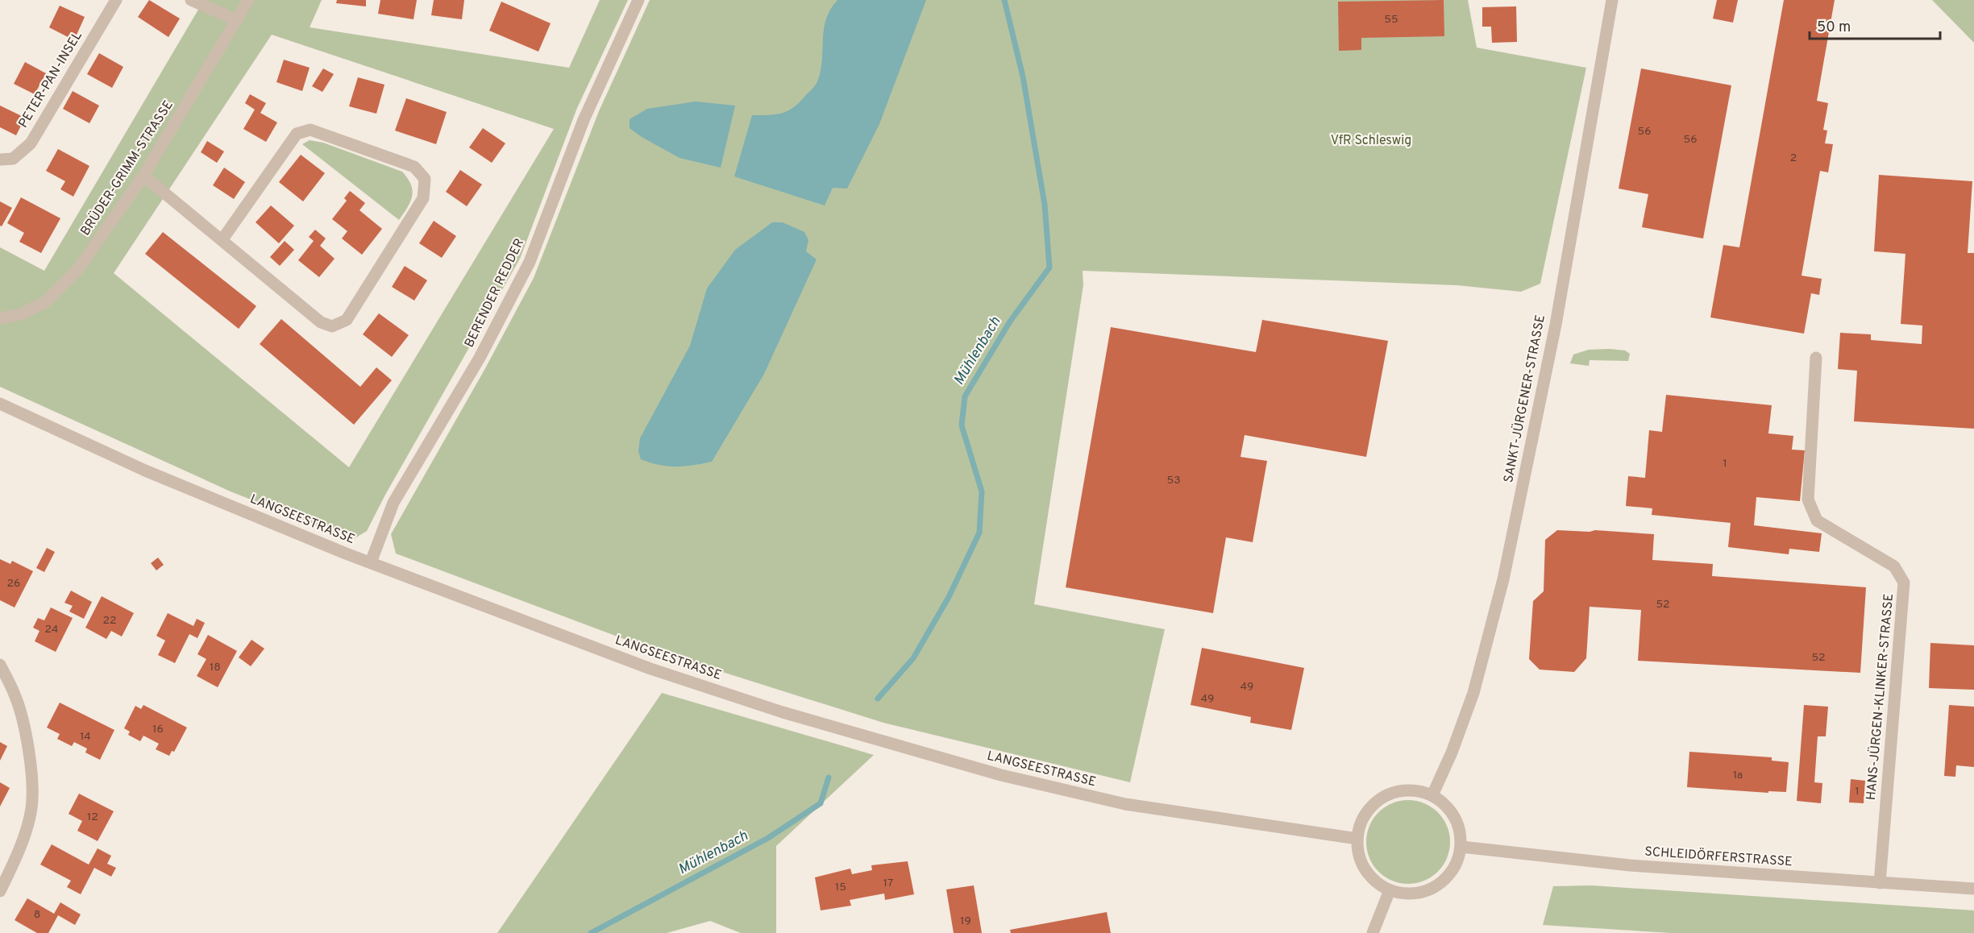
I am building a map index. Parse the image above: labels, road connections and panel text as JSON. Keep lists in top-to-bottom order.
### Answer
{
  "streets": {
    "street": [
      "PETER-PAN-INSEL",
      "BRÜDER-GRIMM-STRASSE",
      "BERENDER REDDER",
      "SANKT-JÜRGENER-STRASSE",
      "LANGSEESTRASSE",
      "HANS-JÜRGEN-KLINKER-STRASSE",
      "SCHLEIDÖRFERSTRASSE"
    ]
  },
  "crossings": [
    ["BERENDER REDDER", "LANGSEESTRASSE"],
    ["SANKT-JÜRGENER-STRASSE", "LANGSEESTRASSE"],
    ["SANKT-JÜRGENER-STRASSE", "SCHLEIDÖRFERSTRASSE"],
    ["LANGSEESTRASSE", "SCHLEIDÖRFERSTRASSE"],
    ["HANS-JÜRGEN-KLINKER-STRASSE", "SCHLEIDÖRFERSTRASSE"]
  ],
  "water": ["Mühlenbach"],
  "parks": ["VfR Schleswig"],
  "house_numbers": [
    "55",
    "56",
    "56",
    "2",
    "1",
    "53",
    "26",
    "52",
    "22",
    "24",
    "52",
    "18",
    "49",
    "49",
    "16",
    "14",
    "1a",
    "1",
    "12",
    "17",
    "15",
    "8",
    "19"
  ],
  "scale_bar": "50 m"
}
